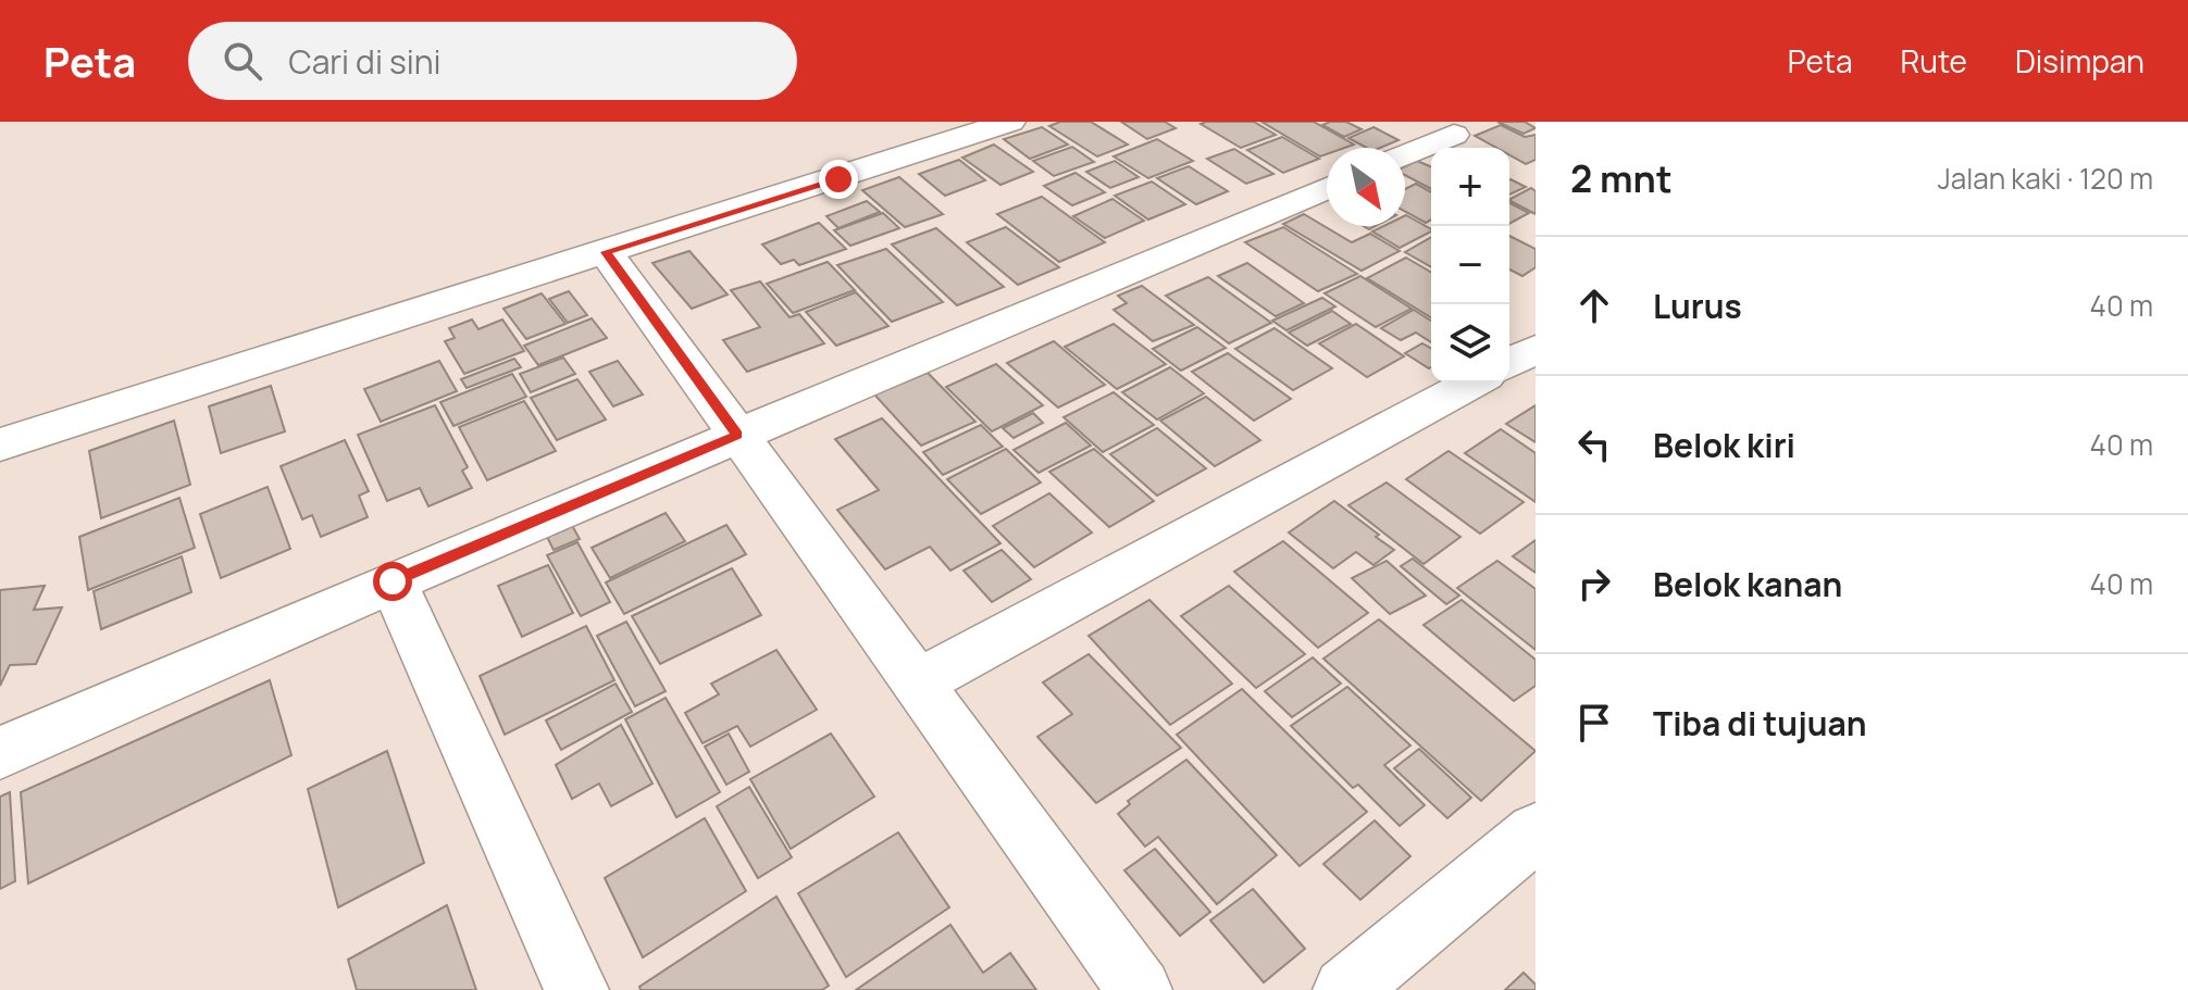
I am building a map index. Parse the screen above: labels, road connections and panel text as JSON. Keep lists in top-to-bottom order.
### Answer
{
  "north": "bottom right",
  "page": {
    "header": "Peta",
    "search": "Cari di sini",
    "nav": ["Peta", "Rute", "Disimpan"],
    "heading": ["2 mnt", "Jalan kaki · 120 m"],
    "map_buttons": ["+", "−"],
    "list": [
      ["Lurus", "40 m"],
      ["Belok kiri", "40 m"],
      ["Belok kanan", "40 m"],
      "Tiba di tujuan"
    ]
  }
}
